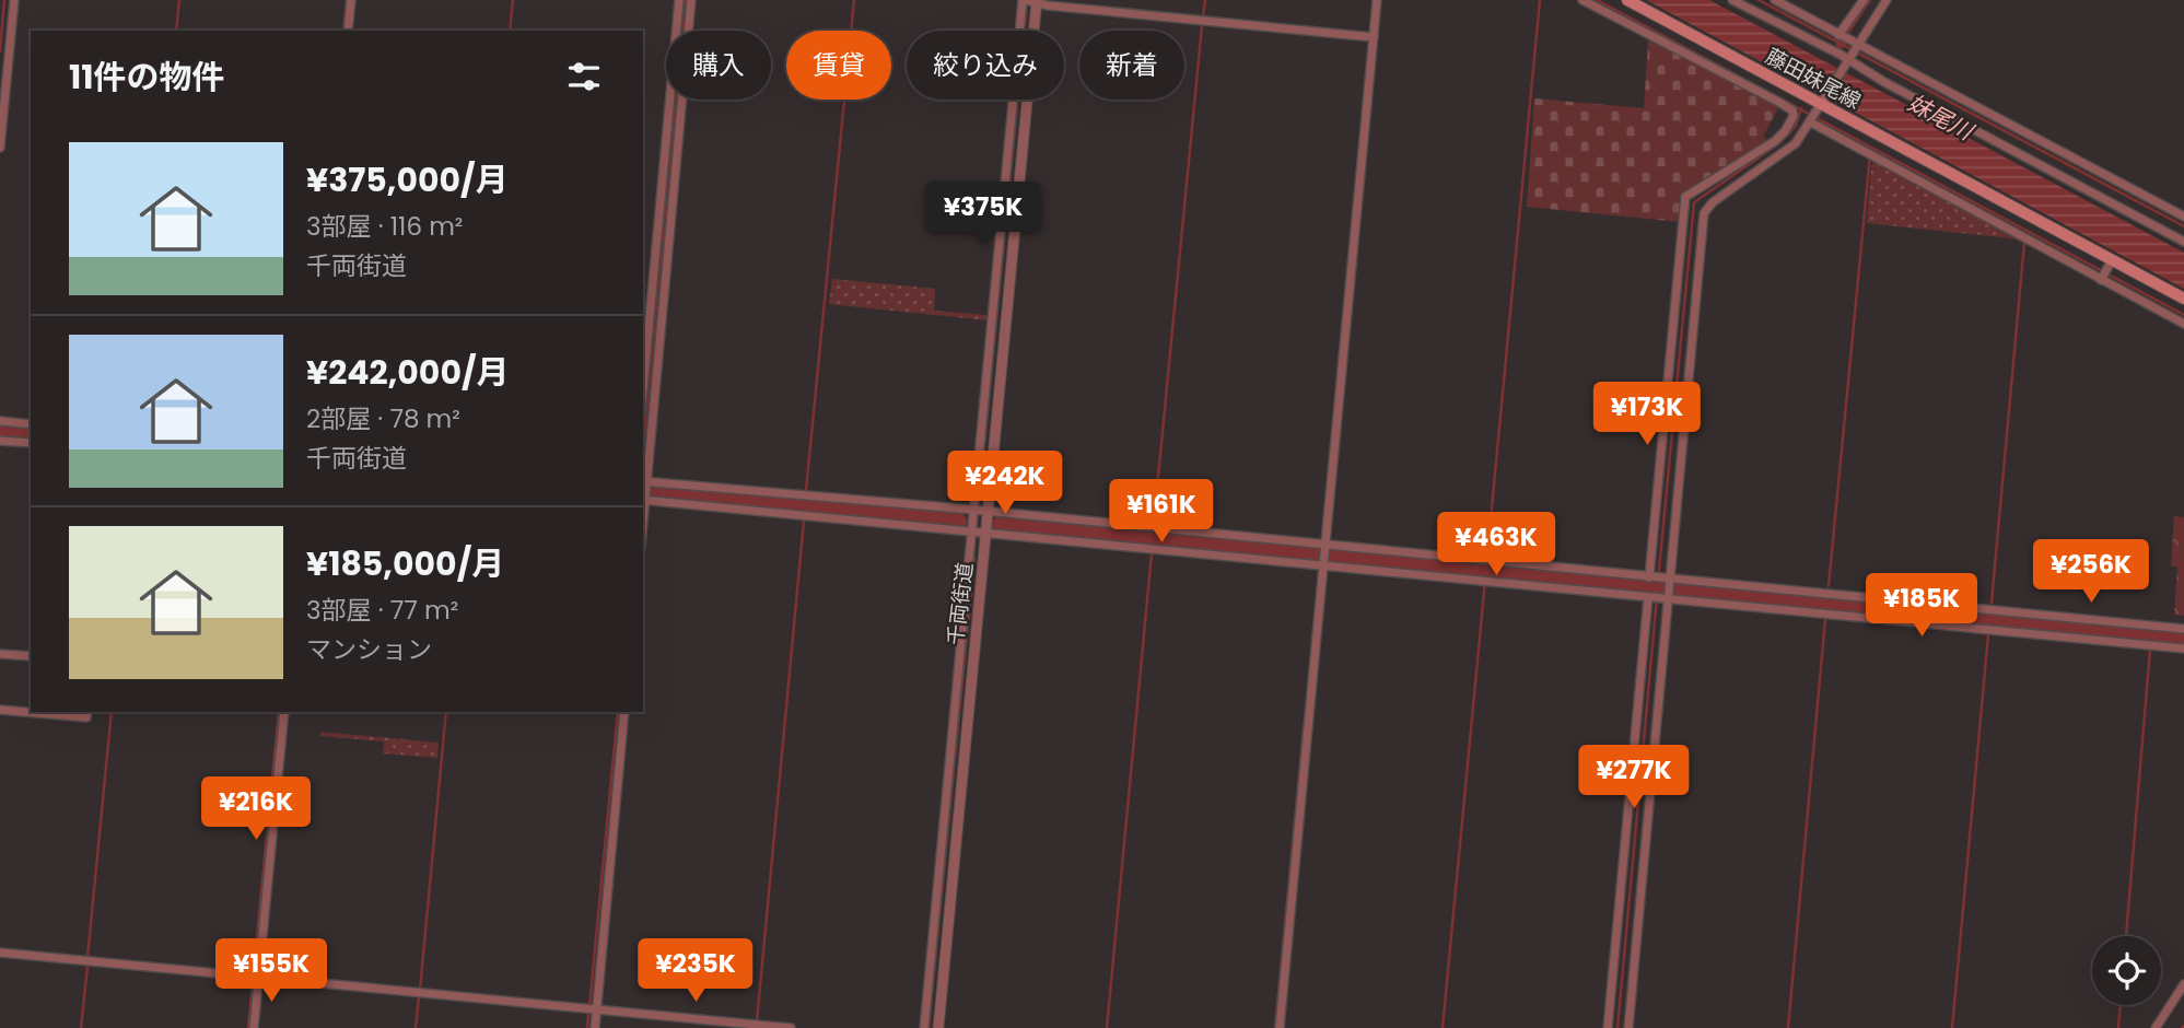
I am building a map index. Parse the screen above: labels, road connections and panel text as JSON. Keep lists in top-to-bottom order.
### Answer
{
  "streets": {
    "main road": ["藤田妹尾線"],
    "street": ["千両街道"]
  },
  "water": ["妹尾川"],
  "page": {
    "chip": [
      "購入",
      "賃貸",
      "絞り込み",
      "新着"
    ],
    "heading": "11件の物件",
    "list": [
      {
        "name": "¥375,000/月",
        "note": "3部屋 · 116 m² · 千両街道"
      },
      {
        "name": "¥242,000/月",
        "note": "2部屋 · 78 m² · 千両街道"
      },
      {
        "name": "¥185,000/月",
        "note": "3部屋 · 77 m² · マンション"
      }
    ],
    "price": [
      "¥375K",
      "¥173K",
      "¥242K",
      "¥161K",
      "¥463K",
      "¥256K",
      "¥185K",
      "¥277K",
      "¥216K",
      "¥155K",
      "¥235K"
    ]
  }
}
